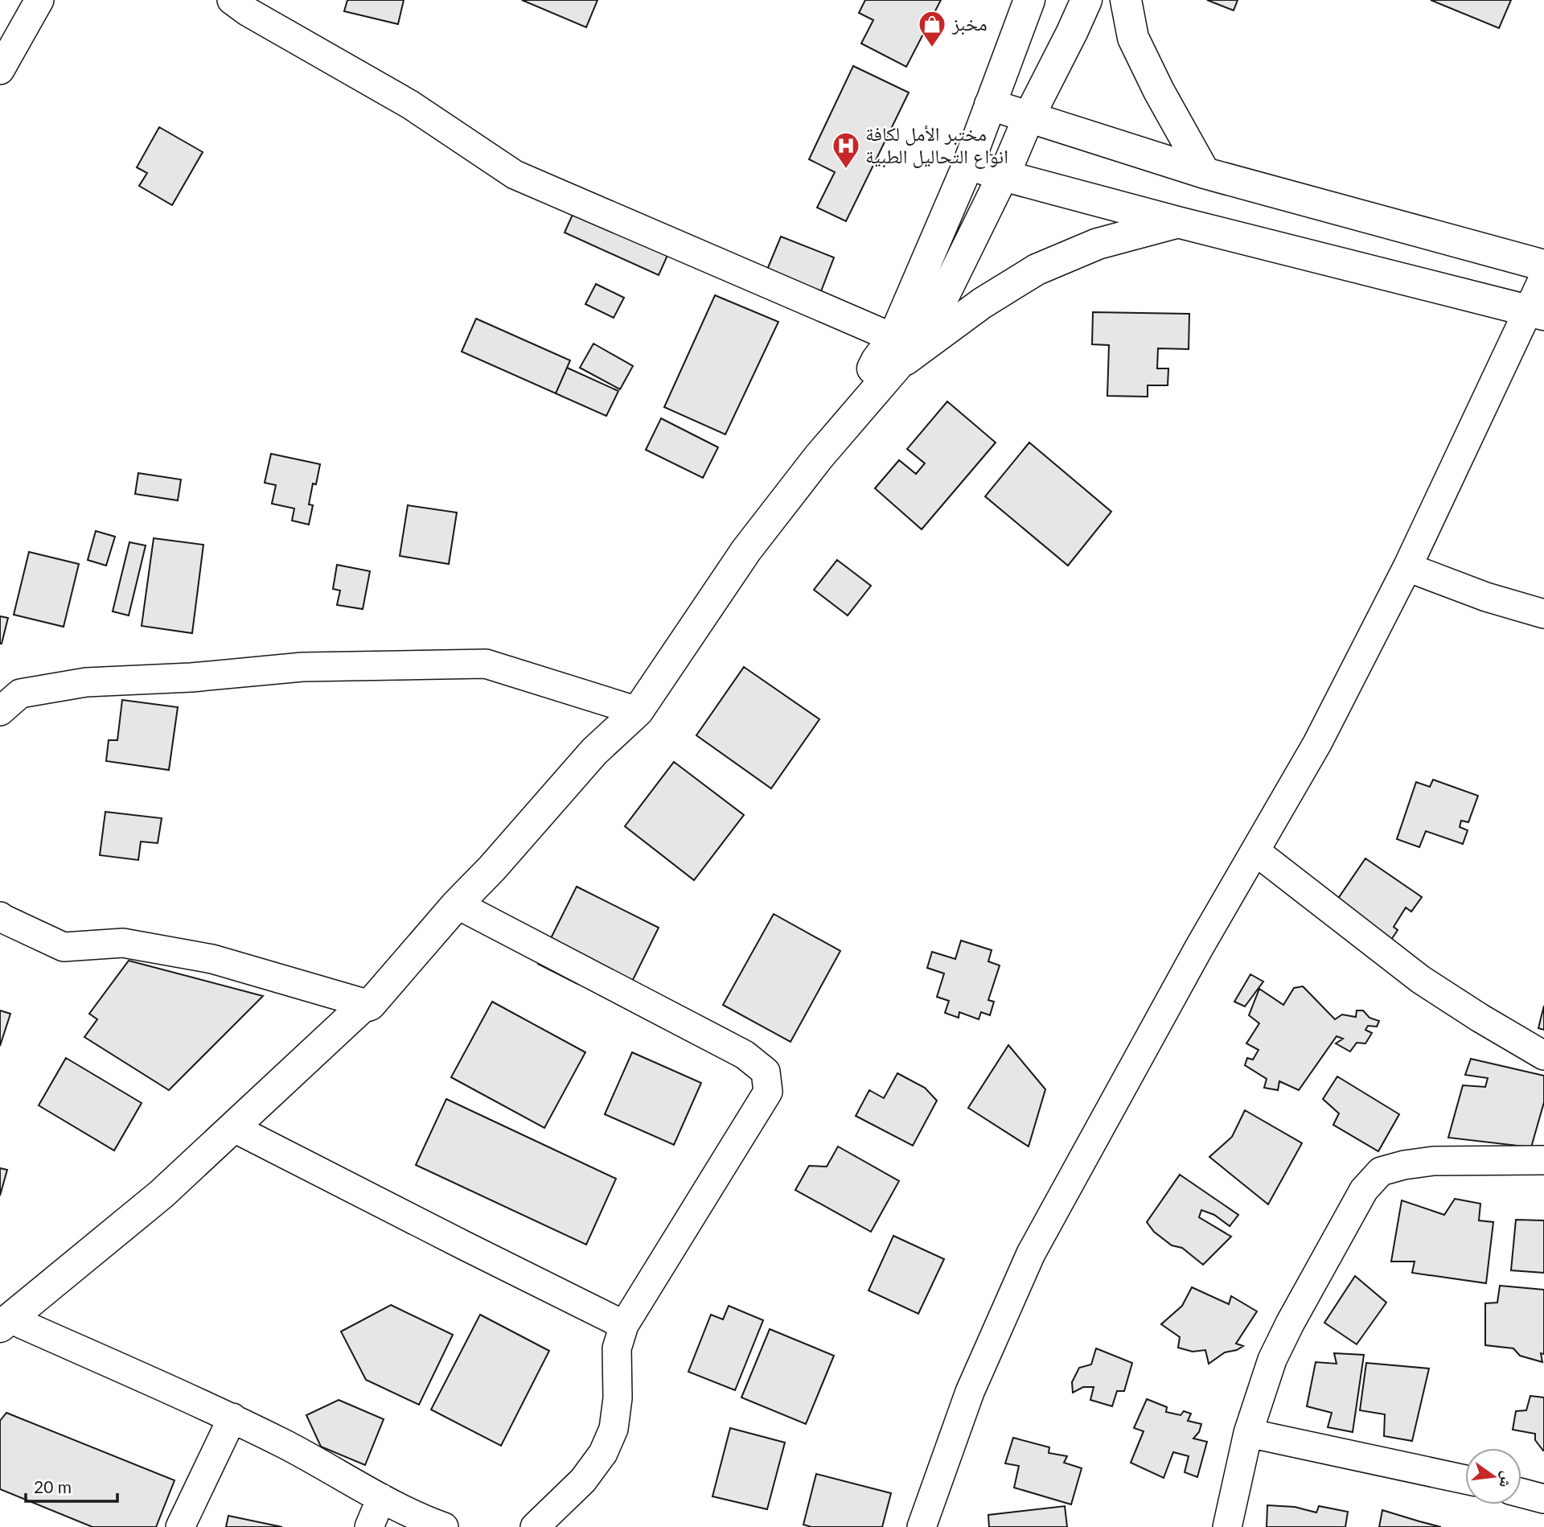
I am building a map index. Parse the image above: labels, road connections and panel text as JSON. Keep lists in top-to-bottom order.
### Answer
{
  "places": {
    "shop": ["مخبز"],
    "hospital": ["مختبر الأمل لكافة انواع التحاليل الطبية"]
  },
  "scale_bar": "20 m",
  "north": "right"
}
